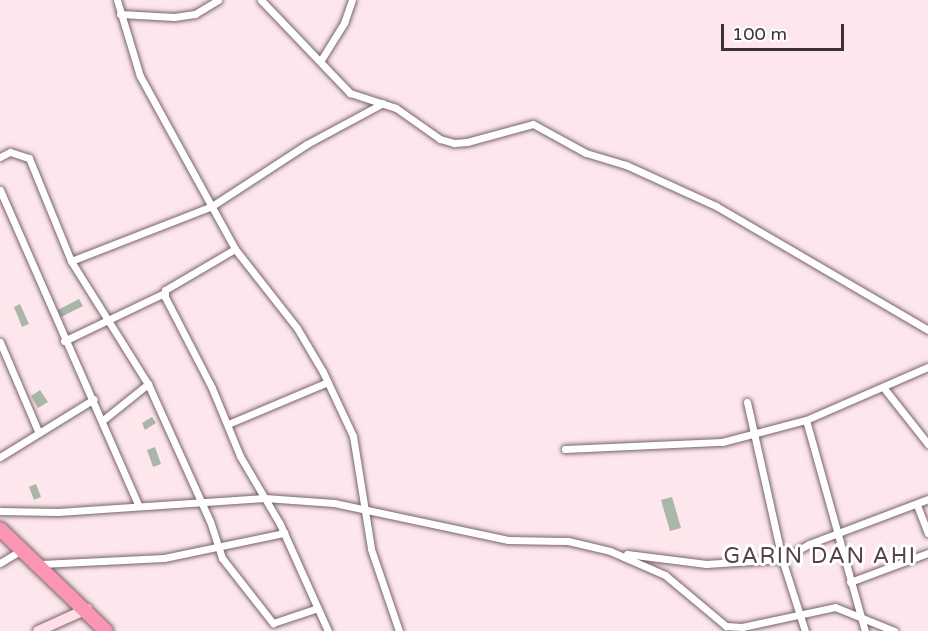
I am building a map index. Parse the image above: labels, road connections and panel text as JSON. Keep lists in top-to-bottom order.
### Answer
{
  "districts": ["GARIN DAN AHI"],
  "scale_bar": "100 m"
}
